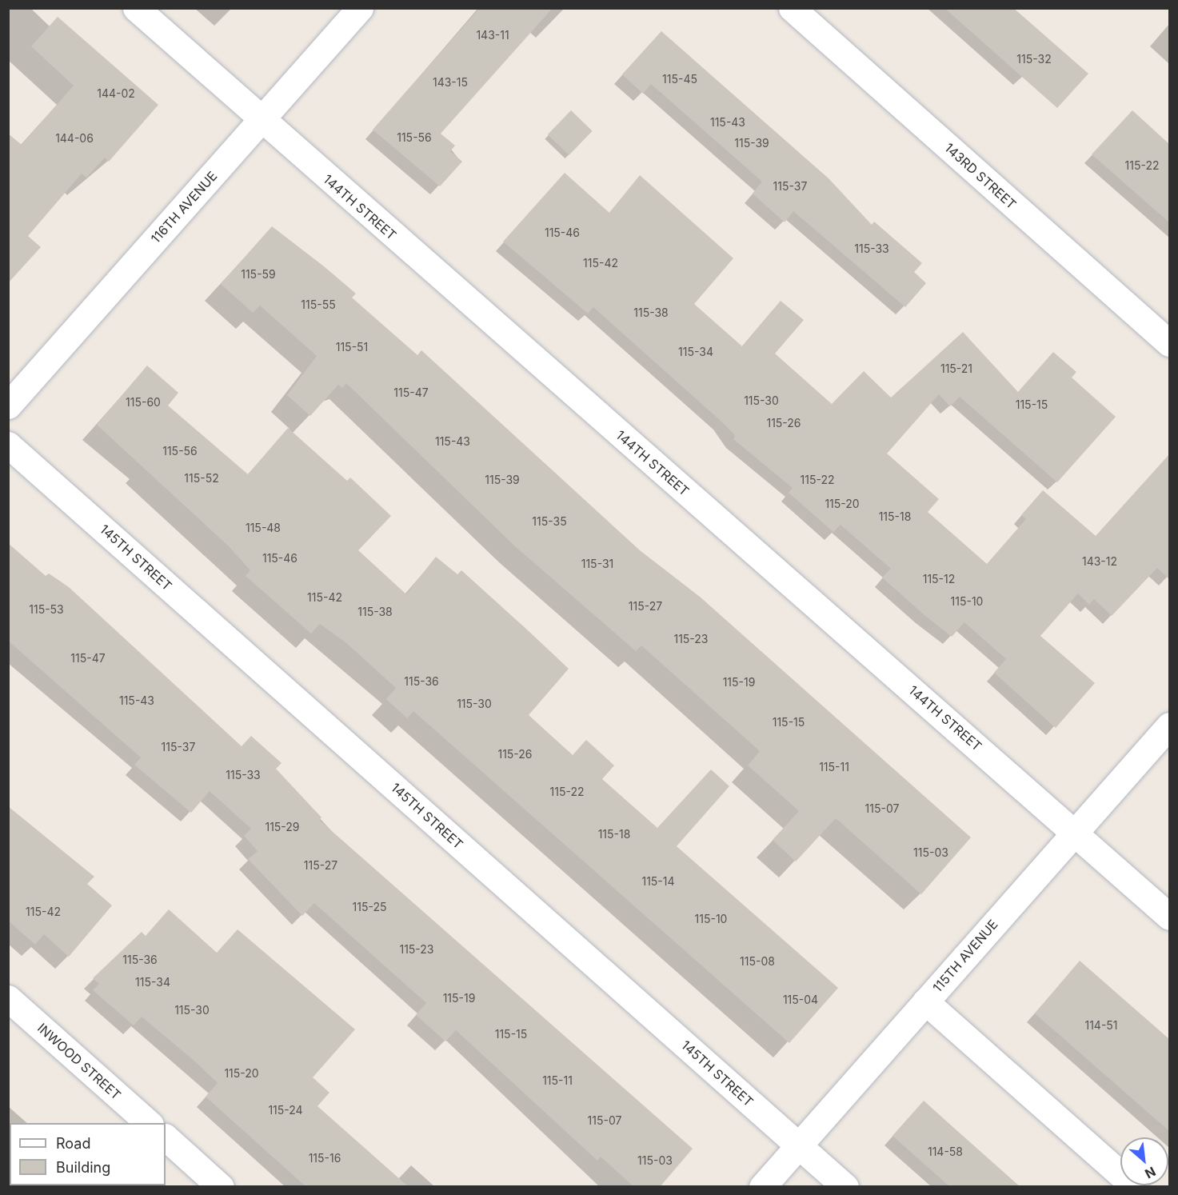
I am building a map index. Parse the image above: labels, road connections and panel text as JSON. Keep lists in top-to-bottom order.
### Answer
{
  "streets": {
    "street": [
      "143RD STREET",
      "116TH AVENUE",
      "144TH STREET",
      "145TH STREET",
      "115TH AVENUE",
      "INWOOD STREET"
    ]
  },
  "crossings": [
    ["116TH AVENUE", "144TH STREET"],
    ["144TH STREET", "115TH AVENUE"],
    ["145TH STREET", "115TH AVENUE"]
  ],
  "house_numbers": [
    "143-11",
    "115-32",
    "115-45",
    "143-15",
    "144-02",
    "115-43",
    "115-56",
    "144-06",
    "115-39",
    "115-22",
    "115-37",
    "115-46",
    "115-33",
    "115-42",
    "115-59",
    "115-55",
    "115-38",
    "115-51",
    "115-34",
    "115-21",
    "115-47",
    "115-30",
    "115-60",
    "115-15",
    "115-26",
    "115-43",
    "115-56",
    "115-52",
    "115-39",
    "115-22",
    "115-20",
    "115-18",
    "115-35",
    "115-48",
    "115-46",
    "143-12",
    "115-31",
    "115-12",
    "115-42",
    "115-10",
    "115-27",
    "115-53",
    "115-38",
    "115-23",
    "115-47",
    "115-36",
    "115-19",
    "115-43",
    "115-30",
    "115-15",
    "115-37",
    "115-26",
    "115-11",
    "115-33",
    "115-22",
    "115-07",
    "115-29",
    "115-18",
    "115-03",
    "115-27",
    "115-14",
    "115-25",
    "115-42",
    "115-10",
    "115-23",
    "115-36",
    "115-08",
    "115-34",
    "115-19",
    "115-04",
    "115-30",
    "114-51",
    "115-15",
    "115-20",
    "115-11",
    "115-24",
    "115-07",
    "114-58",
    "115-16",
    "115-03"
  ],
  "legend": ["Road", "Building"],
  "north": "bottom right"
}
